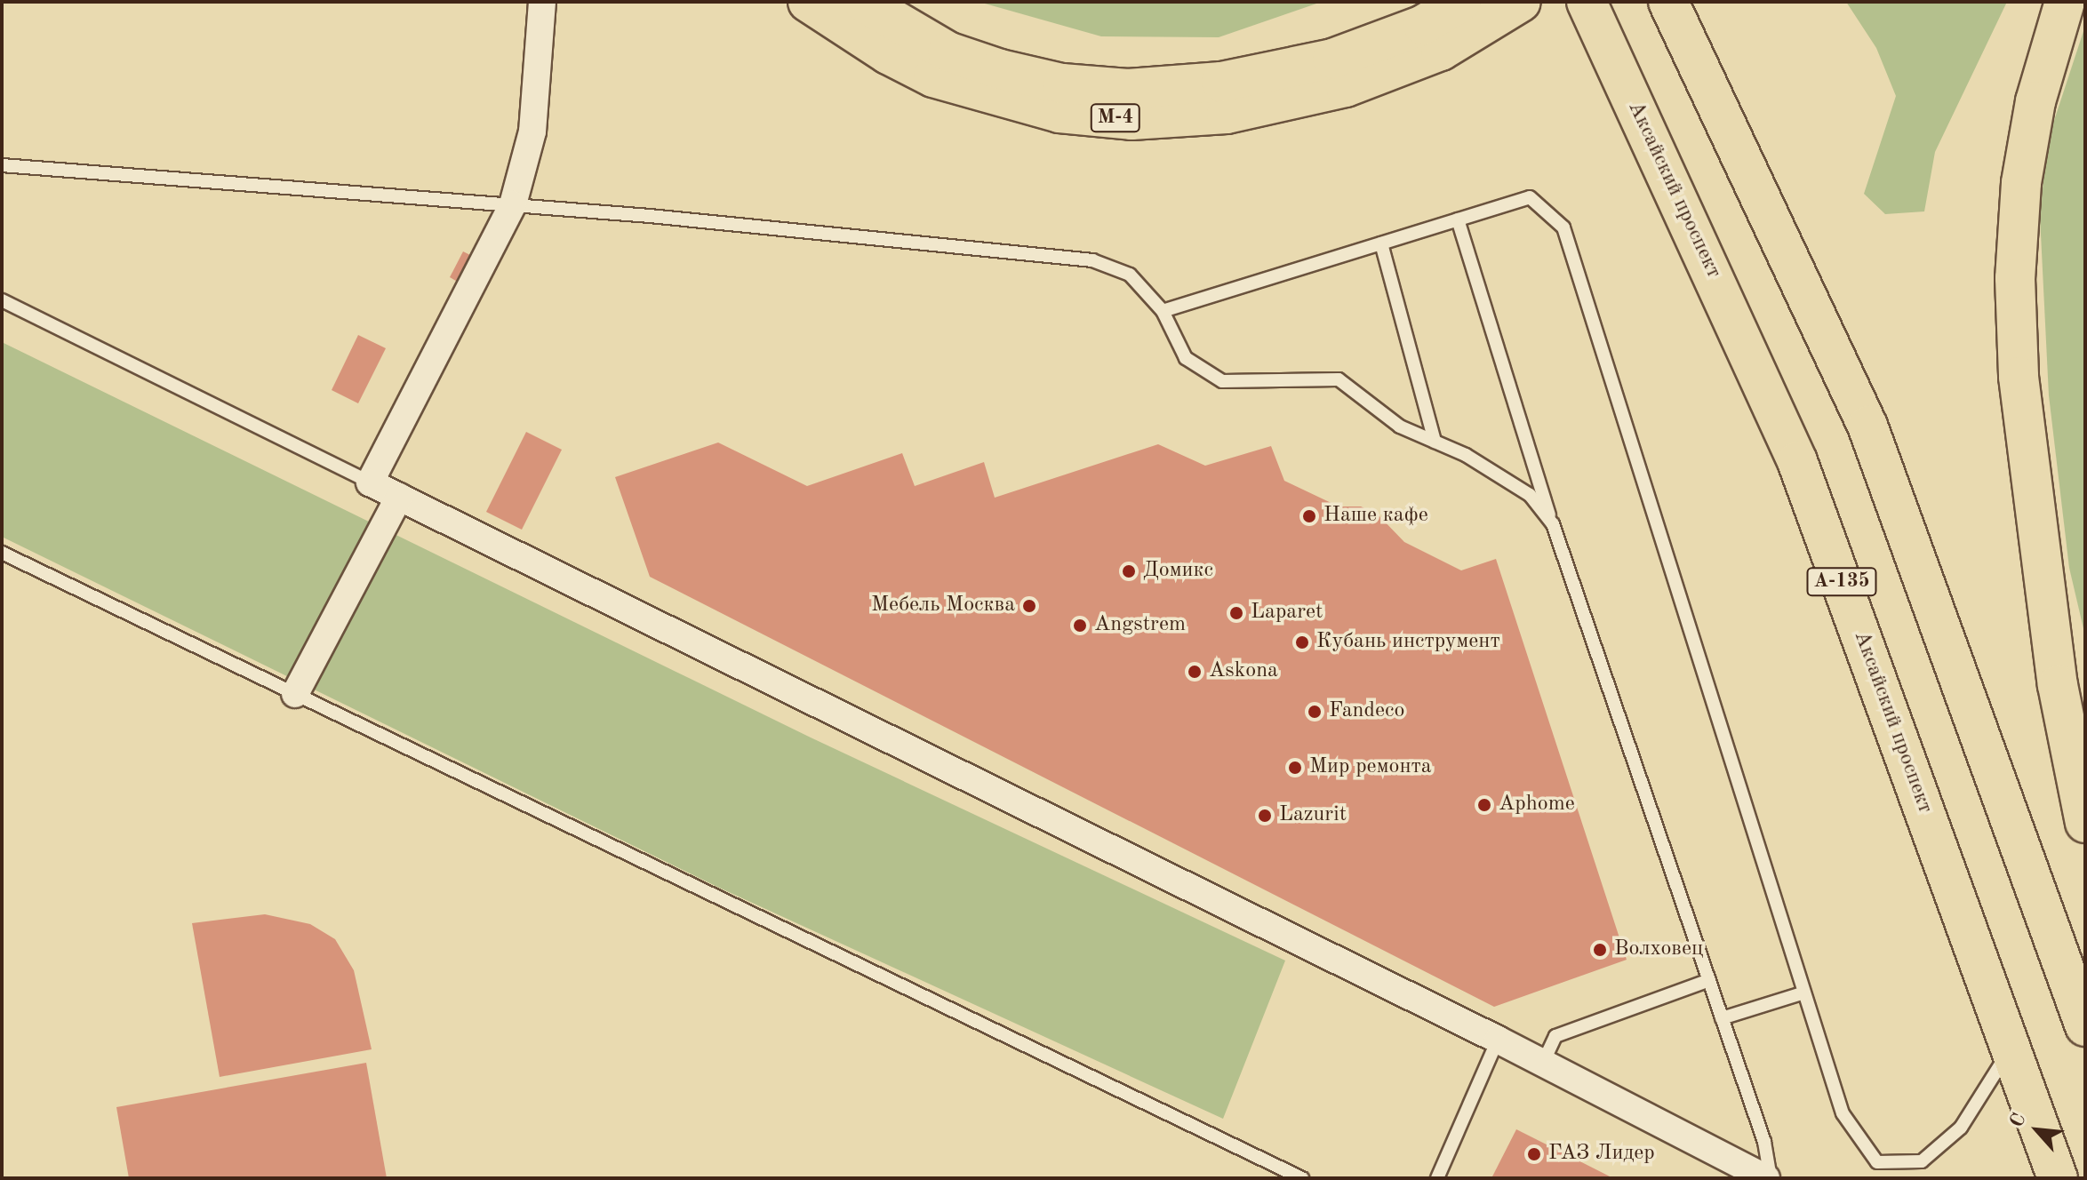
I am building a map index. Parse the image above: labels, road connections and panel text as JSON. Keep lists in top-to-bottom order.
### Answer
{
  "streets": {
    "main road": ["М-4", "Аксайский проспект", "А-135"]
  },
  "places": [
    "Наше кафе",
    "Домикс",
    "Мебель Москва",
    "Laparet",
    "Angstrem",
    "Кубань инструмент",
    "Askona",
    "Fandeco",
    "Мир ремонта",
    "Aphome",
    "Lazurit",
    "Волховец",
    "ГАЗ Лидер"
  ],
  "north": "top left"
}
